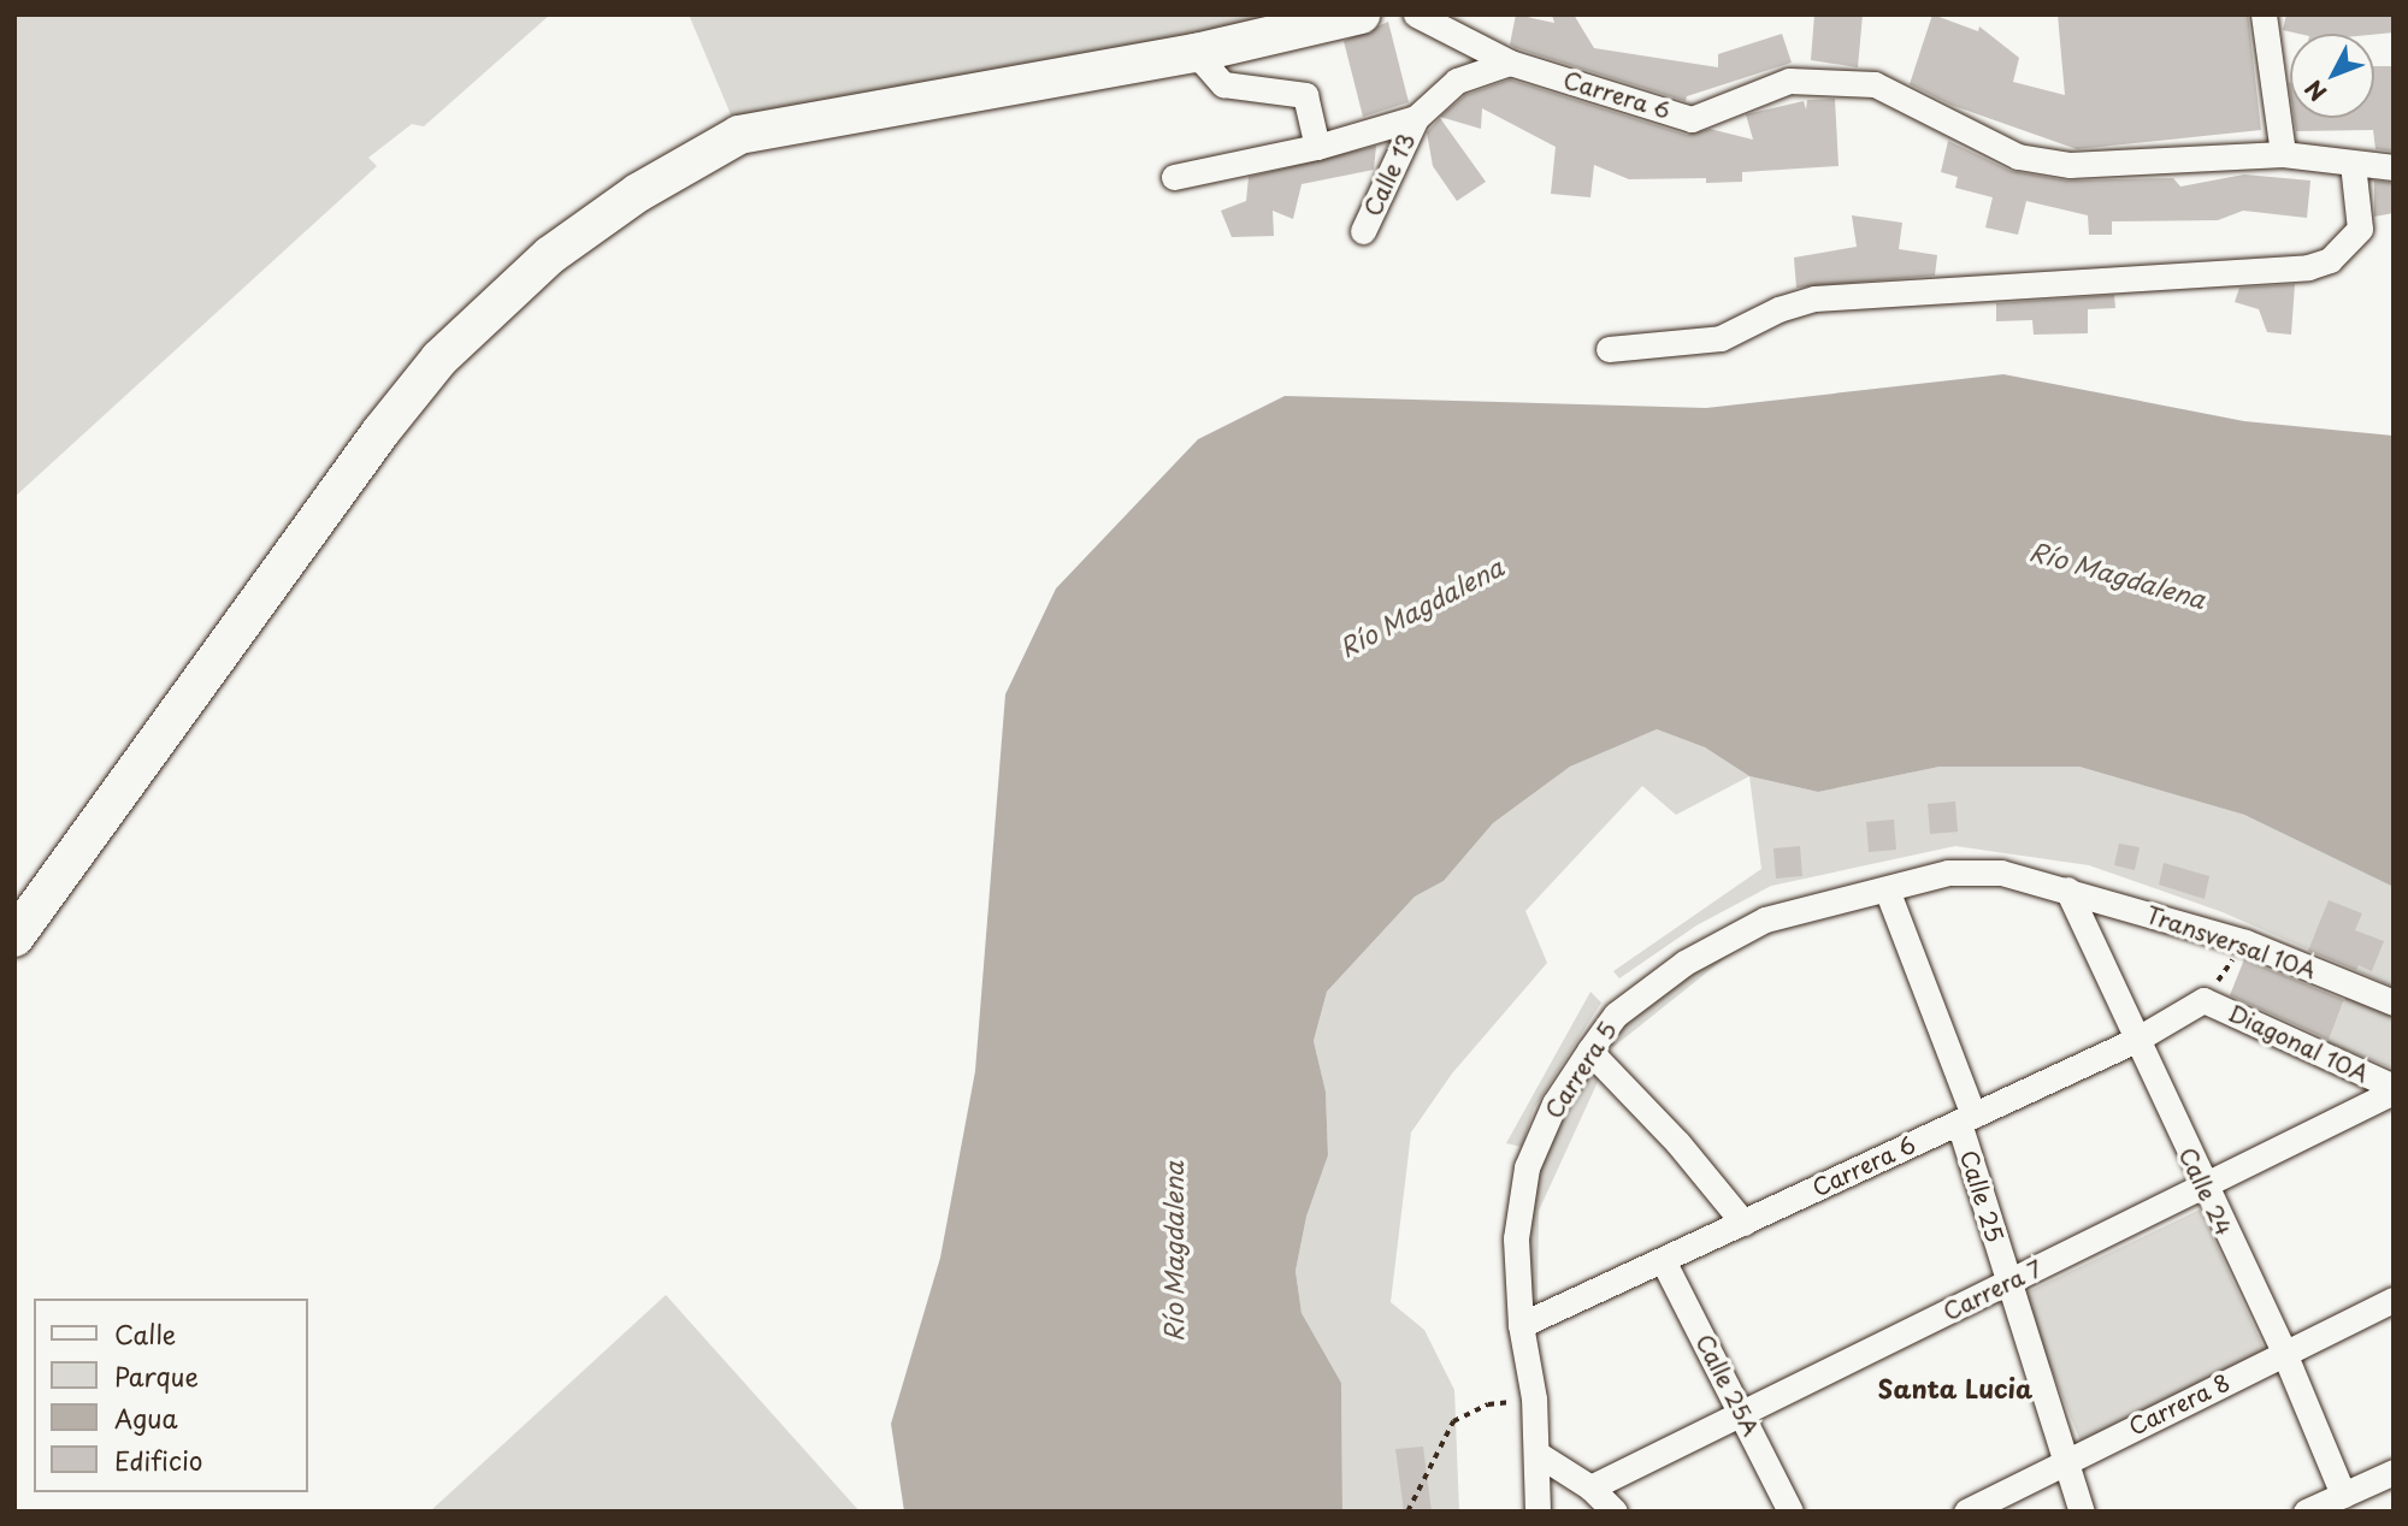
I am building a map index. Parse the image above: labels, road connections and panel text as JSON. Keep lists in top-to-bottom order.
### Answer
{
  "streets": {
    "street": [
      "Carrera 6",
      "Calle 13",
      "Transversal 10A",
      "Diagonal 10A",
      "Carrera 5",
      "Calle 24",
      "Calle 25",
      "Carrera 7",
      "Calle 25A",
      "Carrera 8"
    ]
  },
  "crossings": [
    ["Carrera 6", "Diagonal 10A"],
    ["Carrera 6", "Carrera 5"],
    ["Carrera 6", "Calle 24"],
    ["Carrera 6", "Calle 25"],
    ["Carrera 6", "Calle 25A"],
    ["Transversal 10A", "Carrera 5"],
    ["Transversal 10A", "Calle 24"],
    ["Diagonal 10A", "Carrera 7"],
    ["Carrera 5", "Calle 24"],
    ["Carrera 5", "Calle 25"],
    ["Calle 24", "Carrera 7"],
    ["Calle 24", "Carrera 8"],
    ["Calle 25", "Carrera 7"],
    ["Calle 25", "Carrera 8"],
    ["Carrera 7", "Calle 25A"]
  ],
  "districts": ["Santa Lucia"],
  "water": ["Río Magdalena"],
  "legend": [
    "Calle",
    "Parque",
    "Agua",
    "Edificio"
  ],
  "north": "bottom left"
}
